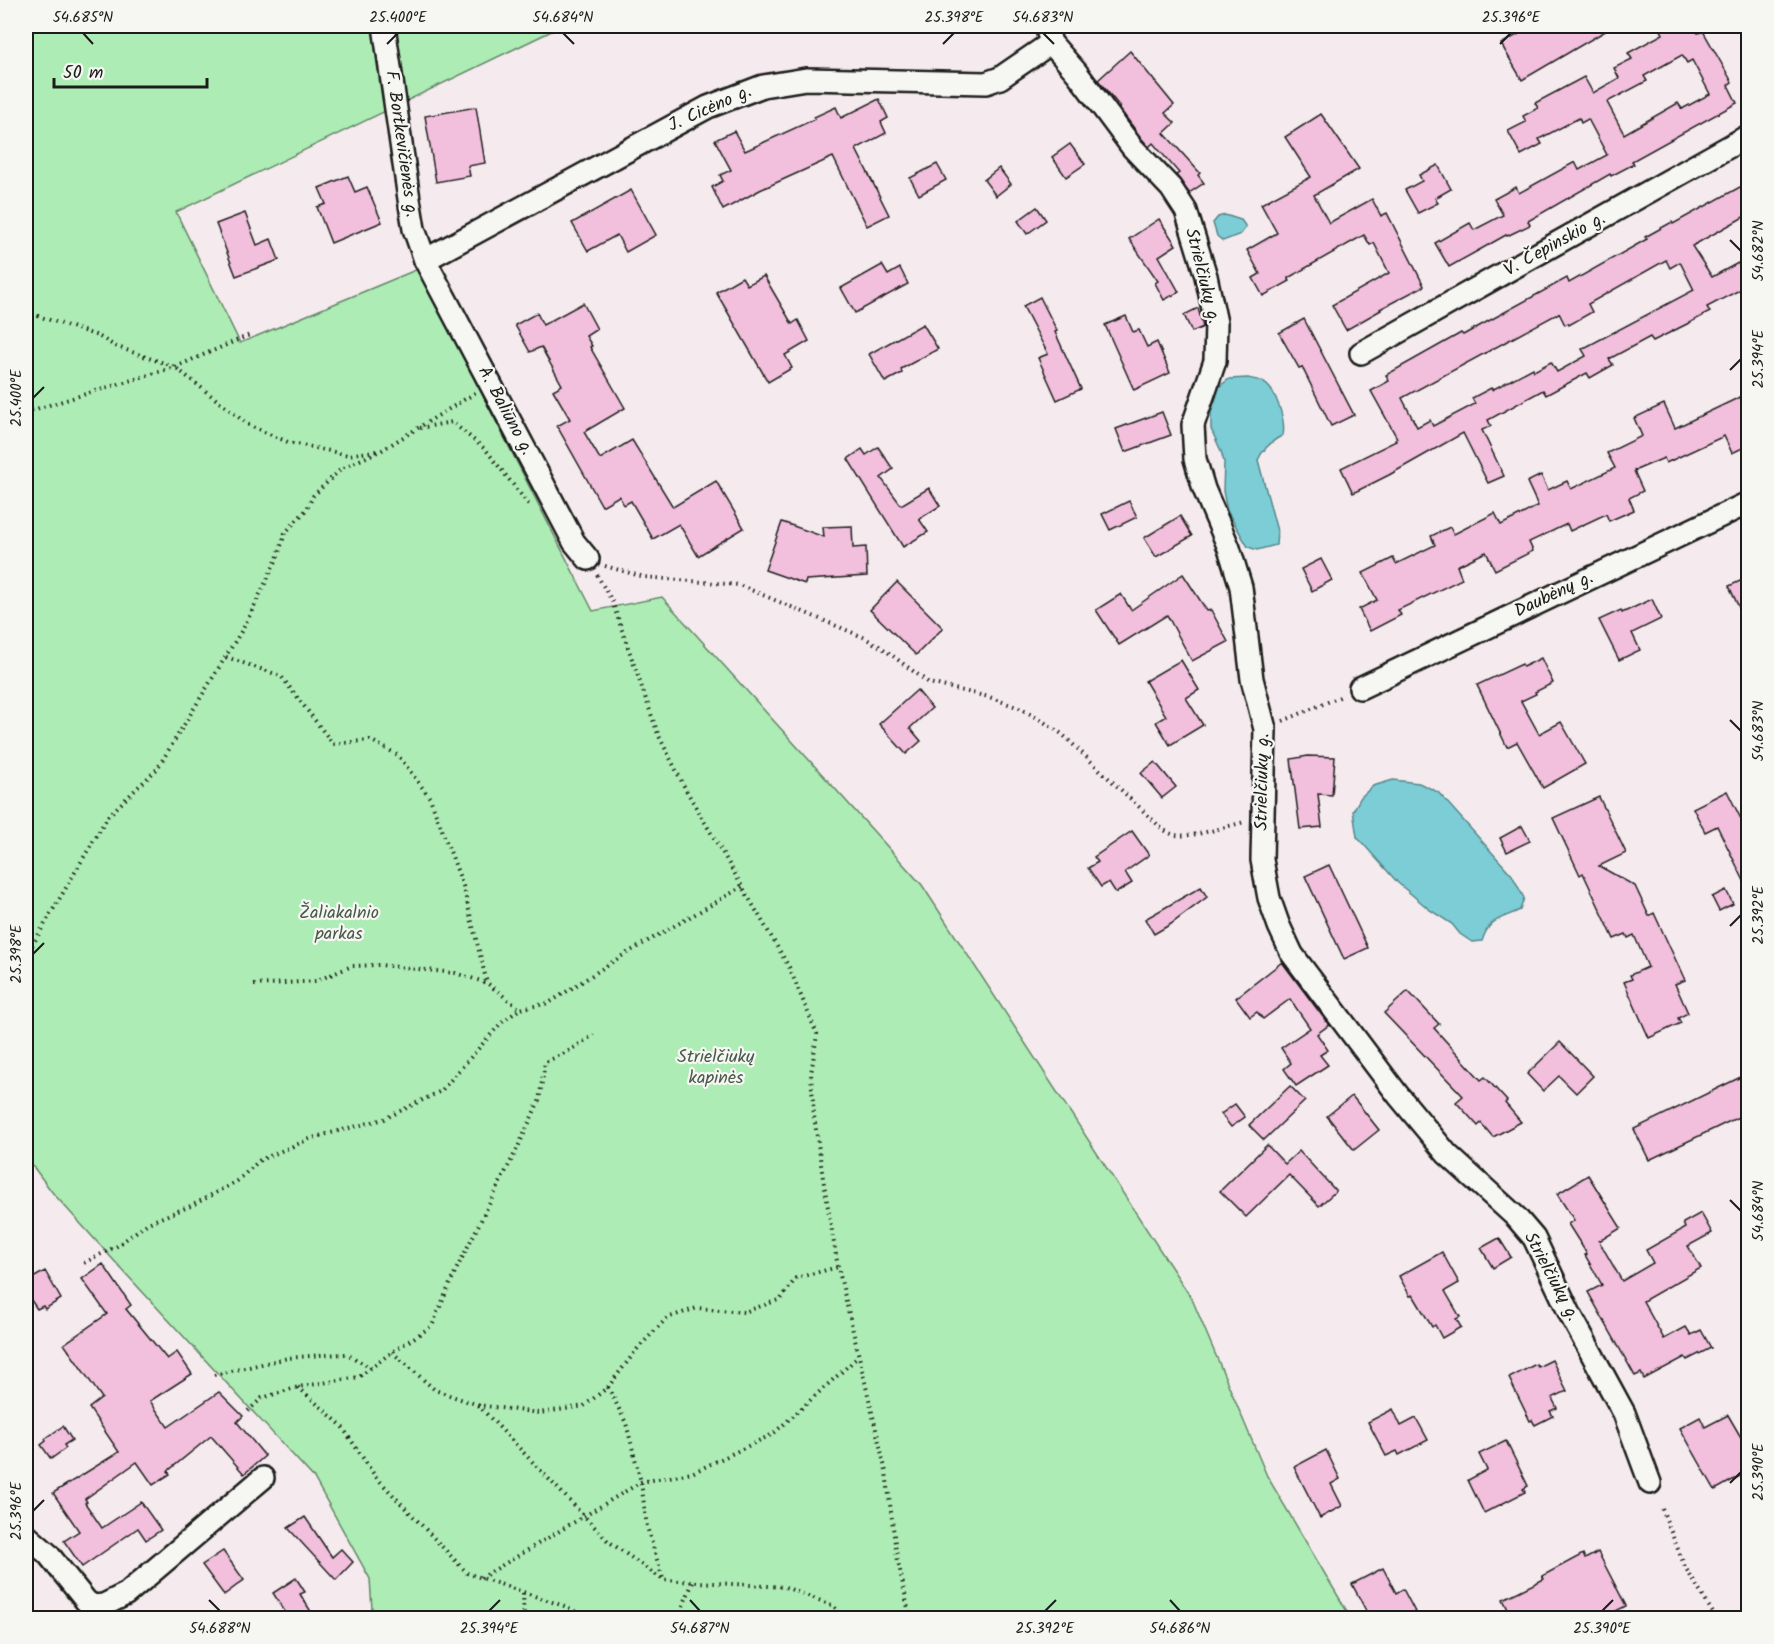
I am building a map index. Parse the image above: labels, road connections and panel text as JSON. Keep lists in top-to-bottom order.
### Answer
{
  "streets": {
    "street": [
      "J. Cicėno g.",
      "F. Bortkevičienės g.",
      "V. Čepinskio g.",
      "Strielčiukų g.",
      "A. Baliūno g.",
      "Daubėnų g."
    ]
  },
  "crossings": [
    ["J. Cicėno g.", "F. Bortkevičienės g."],
    ["J. Cicėno g.", "Strielčiukų g."],
    ["J. Cicėno g.", "A. Baliūno g."],
    ["F. Bortkevičienės g.", "A. Baliūno g."]
  ],
  "parks": ["Žaliakalnio parkas", "Strielčiukų kapinės"],
  "scale_bar": "50 m",
  "coordinates": [
    "54.685°N",
    "25.400°E",
    "54.684°N",
    "25.398°E",
    "54.683°N",
    "25.396°E",
    "54.682°N",
    "25.394°E",
    "25.392°E",
    "25.390°E",
    "54.688°N",
    "54.687°N",
    "54.686°N"
  ]
}
